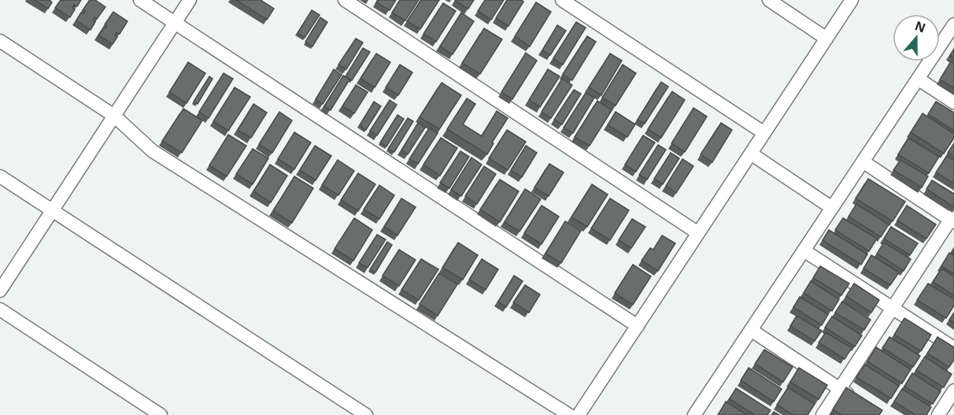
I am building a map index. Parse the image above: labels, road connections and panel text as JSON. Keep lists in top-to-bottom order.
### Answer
{
  "north": "top"
}
